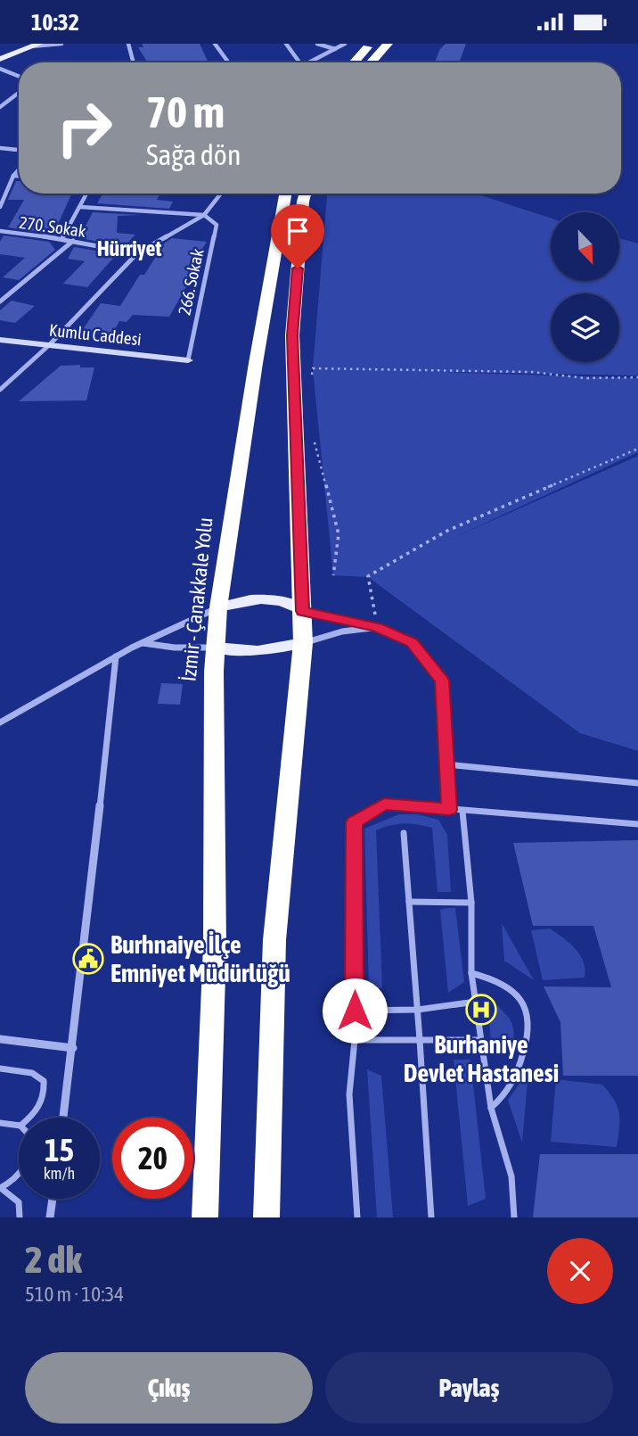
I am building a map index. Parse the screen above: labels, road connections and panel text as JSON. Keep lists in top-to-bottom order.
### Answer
{
  "streets": {
    "highway": ["İzmir - Çanakkale Yolu"],
    "street": ["270. Sokak", "266. Sokak", "Kumlu Caddesi"]
  },
  "crossings": [
    ["266. Sokak", "Kumlu Caddesi"]
  ],
  "districts": ["Hürriyet"],
  "places": {
    "public building": ["Burhnaiye İlçe Emniyet Müdürlüğü"],
    "hospital": ["Burhaniye Devlet Hastanesi"]
  },
  "north": "bottom right",
  "page": {
    "status": "10:32",
    "turn": ["70 m", "Sağa dön"],
    "speed": "15 km/h",
    "limit": "20",
    "heading": ["2 dk", "510 m · 10:34"],
    "buttons": ["Çıkış", "Paylaş"]
  }
}
